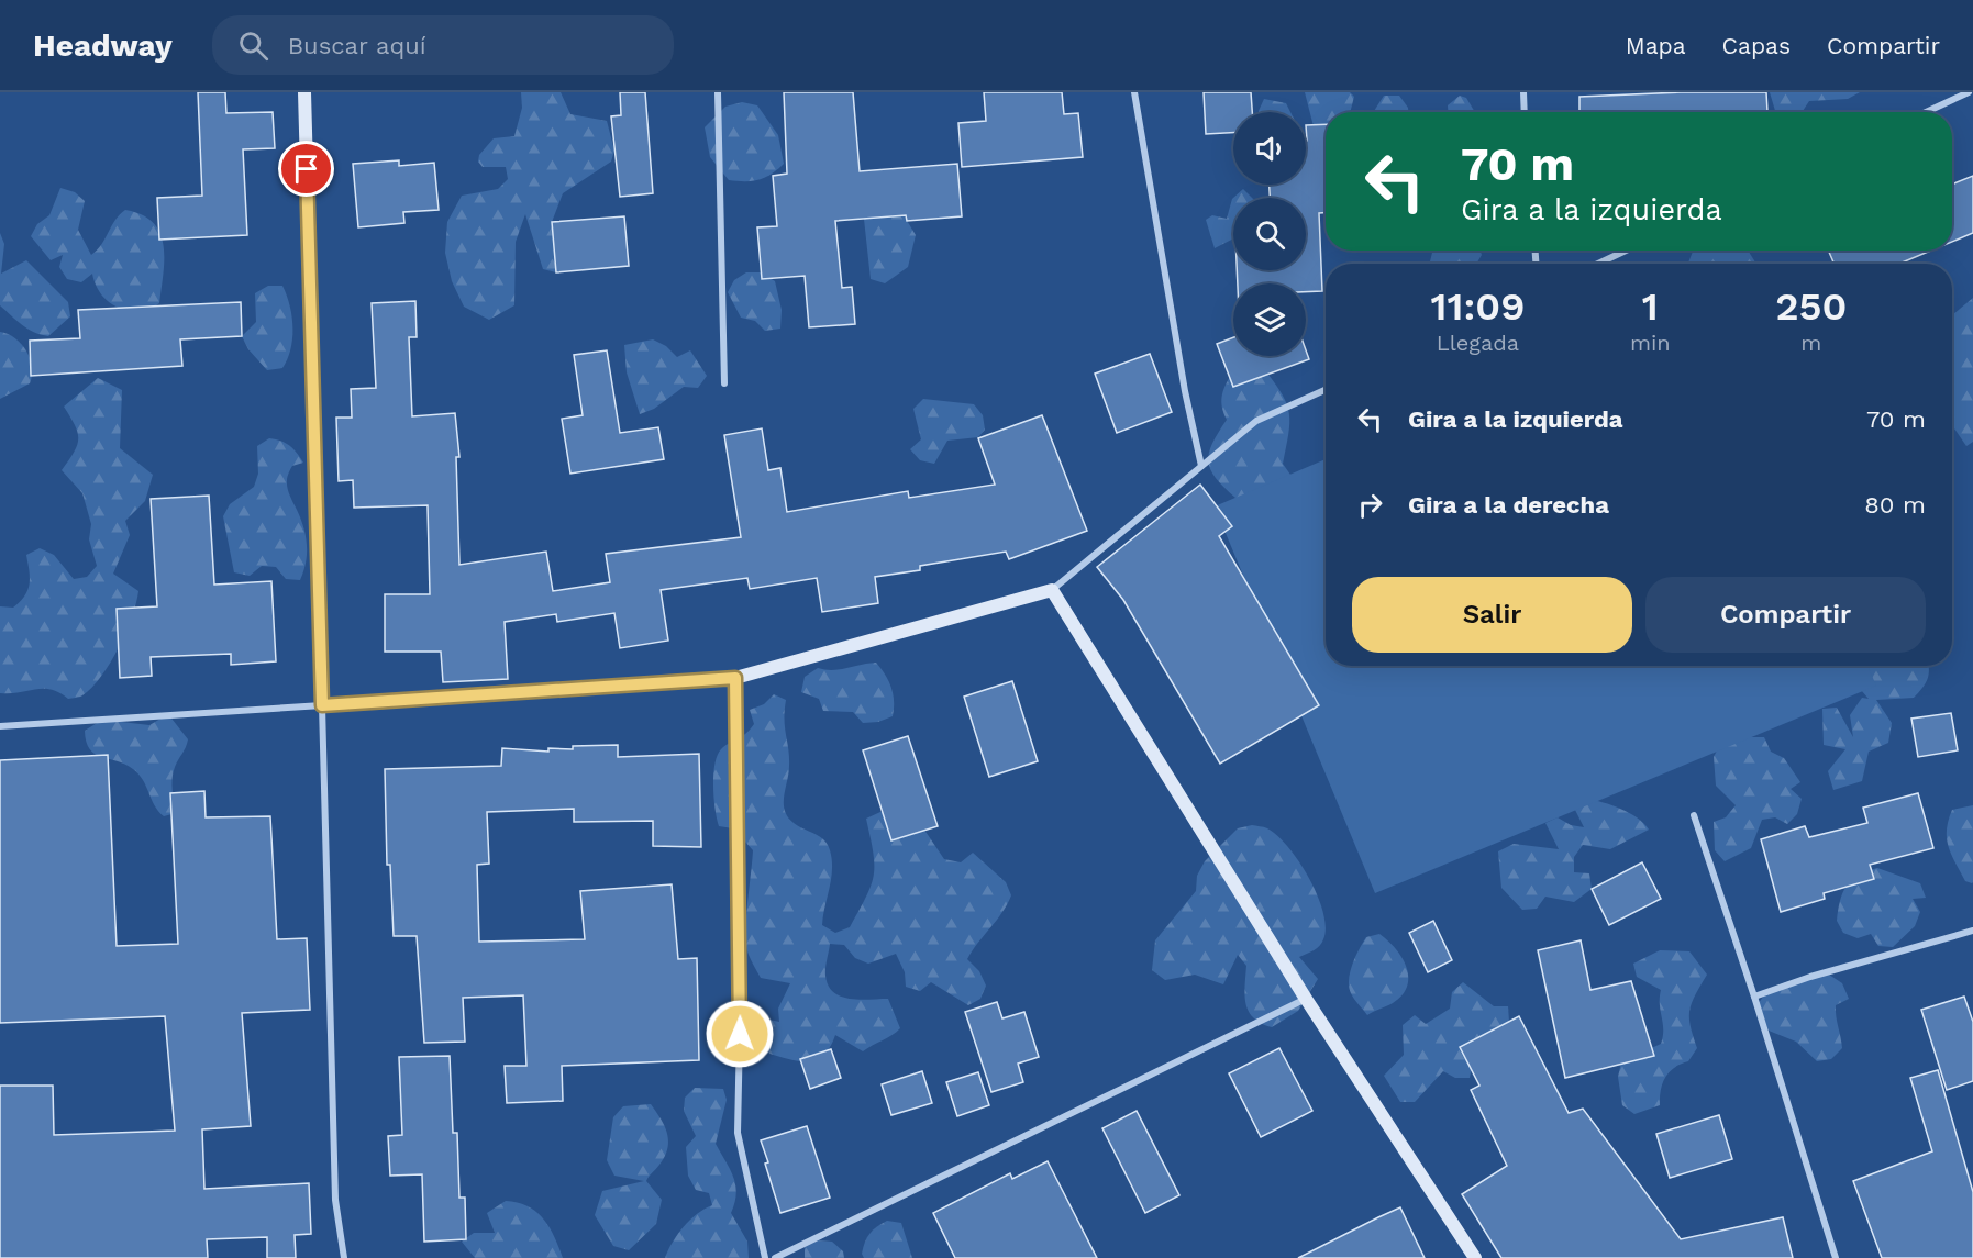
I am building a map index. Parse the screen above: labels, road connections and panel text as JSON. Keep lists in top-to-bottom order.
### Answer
{
  "page": {
    "header": "Headway",
    "search": "Buscar aquí",
    "nav": ["Mapa", "Capas", "Compartir"],
    "turn": ["70 m", "Gira a la izquierda"],
    "eta": [
      "11:09",
      "Llegada",
      "1",
      "min",
      "250",
      "m"
    ],
    "list": [
      {
        "name": "Gira a la izquierda",
        "value": "70 m"
      },
      {
        "name": "Gira a la derecha",
        "value": "80 m"
      }
    ],
    "buttons": ["Salir", "Compartir"]
  }
}
